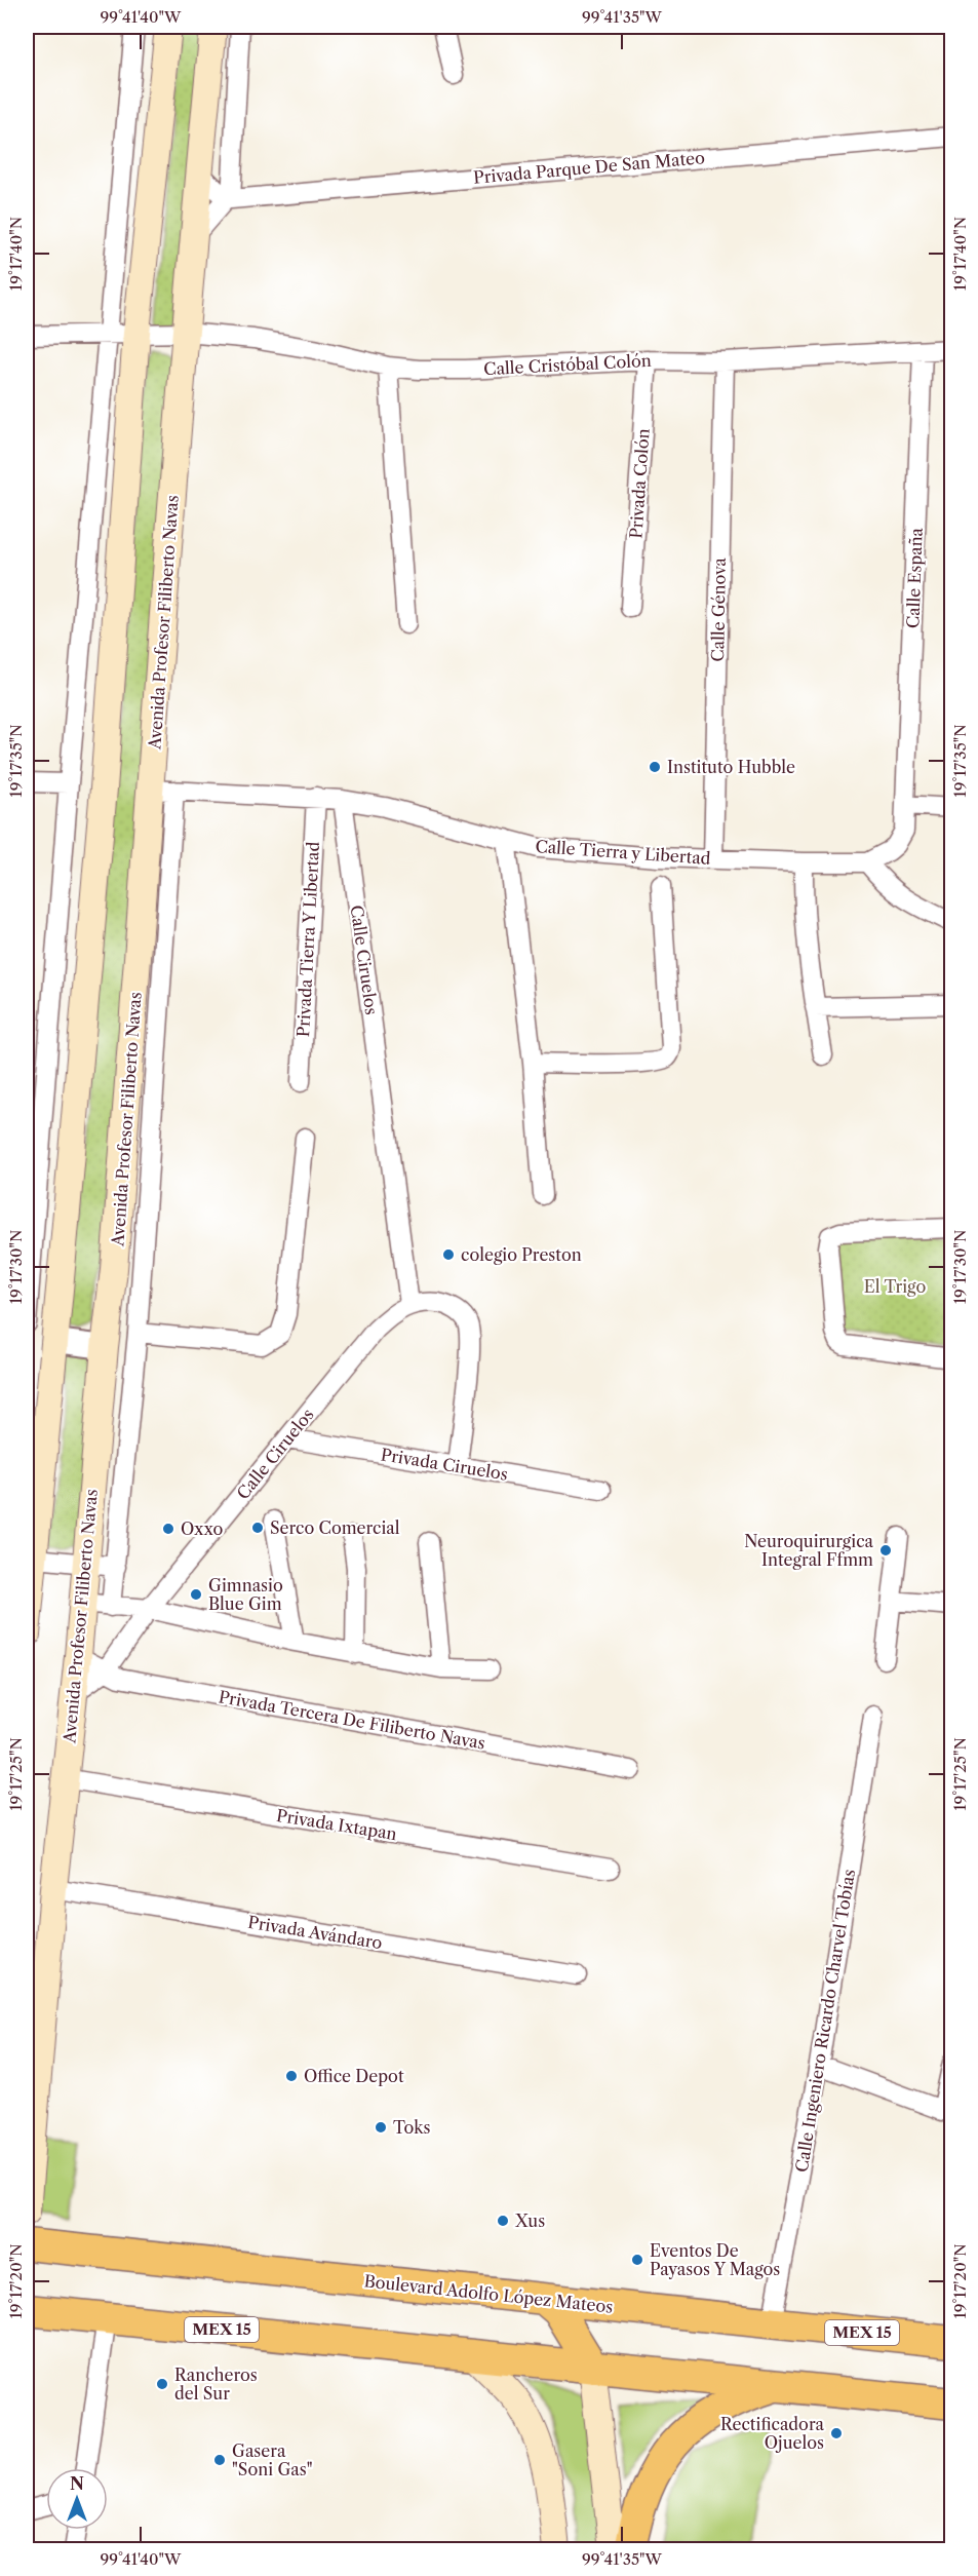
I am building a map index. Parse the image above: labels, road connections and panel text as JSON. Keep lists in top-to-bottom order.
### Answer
{
  "streets": {
    "main road": ["Avenida Profesor Filiberto Navas", "Boulevard Adolfo López Mateos", "MEX 15"],
    "street": [
      "Privada Parque De San Mateo",
      "Calle Cristóbal Colón",
      "Privada Colón",
      "Calle España",
      "Calle Génova",
      "Calle Tierra y Libertad",
      "Privada Tierra Y Libertad",
      "Calle Ciruelos",
      "Privada Ciruelos",
      "Privada Tercera De Filiberto Navas",
      "Privada Ixtapan",
      "Privada Avándaro",
      "Calle Ingeniero Ricardo Charvel Tobías"
    ]
  },
  "crossings": [
    ["Calle Cristóbal Colón", "Privada Colón"],
    ["Calle Cristóbal Colón", "Calle España"],
    ["Calle Cristóbal Colón", "Calle Génova"],
    ["Calle Cristóbal Colón", "Avenida Profesor Filiberto Navas"],
    ["Calle Génova", "Calle Tierra y Libertad"],
    ["Avenida Profesor Filiberto Navas", "Calle Tierra y Libertad"],
    ["Avenida Profesor Filiberto Navas", "Calle Ciruelos"],
    ["Avenida Profesor Filiberto Navas", "Privada Tercera De Filiberto Navas"],
    ["Avenida Profesor Filiberto Navas", "Privada Ixtapan"],
    ["Avenida Profesor Filiberto Navas", "Privada Avándaro"],
    ["Calle Tierra y Libertad", "Privada Tierra Y Libertad"],
    ["Calle Tierra y Libertad", "Calle Ciruelos"],
    ["Calle Ciruelos", "Privada Ciruelos"],
    ["Calle Ciruelos", "Privada Tercera De Filiberto Navas"],
    ["Calle Ingeniero Ricardo Charvel Tobías", "Boulevard Adolfo López Mateos"]
  ],
  "parks": ["El Trigo"],
  "places": [
    "Instituto Hubble",
    "colegio Preston",
    "Serco Comercial",
    "Oxxo",
    "Neuroquirurgica Integral Ffmm",
    "Gimnasio Blue Gim",
    "Office Depot",
    "Toks",
    "Xus",
    "Eventos De Payasos Y Magos",
    "Rancheros del Sur",
    "Rectificadora Ojuelos",
    "Gasera \"Soni Gas\""
  ],
  "north": "top",
  "coordinates": [
    "99°41'40\"W",
    "99°41'35\"W",
    "19°17'40\"N",
    "19°17'35\"N",
    "19°17'30\"N",
    "19°17'25\"N",
    "19°17'20\"N"
  ]
}
